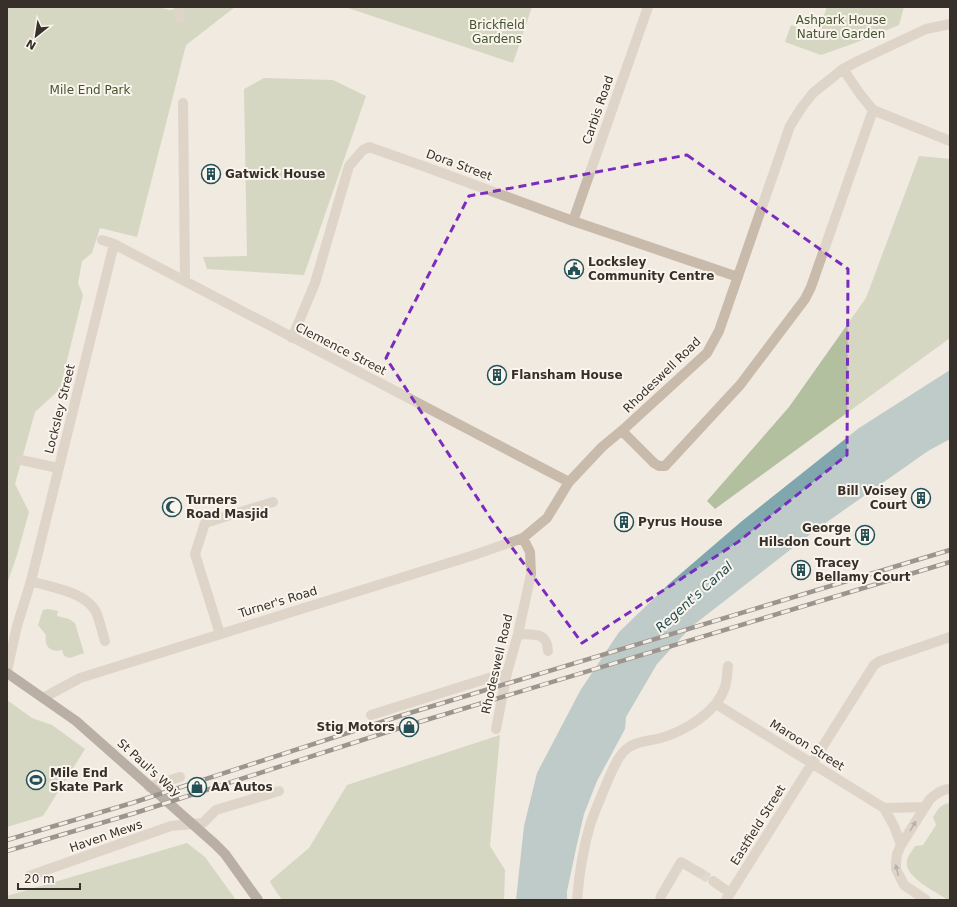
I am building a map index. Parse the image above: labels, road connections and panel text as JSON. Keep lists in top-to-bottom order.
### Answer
{
  "streets": {
    "main road": ["St Paul's Way"],
    "street": [
      "Carbis Road",
      "Dora Street",
      "Clemence Street",
      "Rhodeswell Road",
      "Locksley Street",
      "Turner's Road",
      "Maroon Street",
      "Eastfield Street",
      "Haven Mews"
    ]
  },
  "crossings": [
    ["Carbis Road", "Dora Street"],
    ["Dora Street", "Clemence Street"],
    ["Dora Street", "Rhodeswell Road"],
    ["Clemence Street", "Rhodeswell Road"],
    ["Clemence Street", "Locksley Street"],
    ["Rhodeswell Road", "Turner's Road"],
    ["Locksley Street", "St Paul's Way"],
    ["Turner's Road", "St Paul's Way"],
    ["Maroon Street", "Eastfield Street"],
    ["St Paul's Way", "Haven Mews"]
  ],
  "water": ["Regent's Canal"],
  "parks": ["Ashpark House Nature Garden", "Brickfield Gardens", "Mile End Park"],
  "places": {
    "building": [
      "Gatwick House",
      "Flansham House",
      "Bill Voisey Court",
      "Pyrus House",
      "George Hilsdon Court",
      "Tracey Bellamy Court"
    ],
    "public building": ["Locksley Community Centre"],
    "mosque": ["Turners Road Masjid"],
    "shop": ["Stig Motors", "AA Autos"],
    "sports": ["Mile End Skate Park"]
  },
  "scale_bar": "20 m",
  "north": "bottom left"
}
